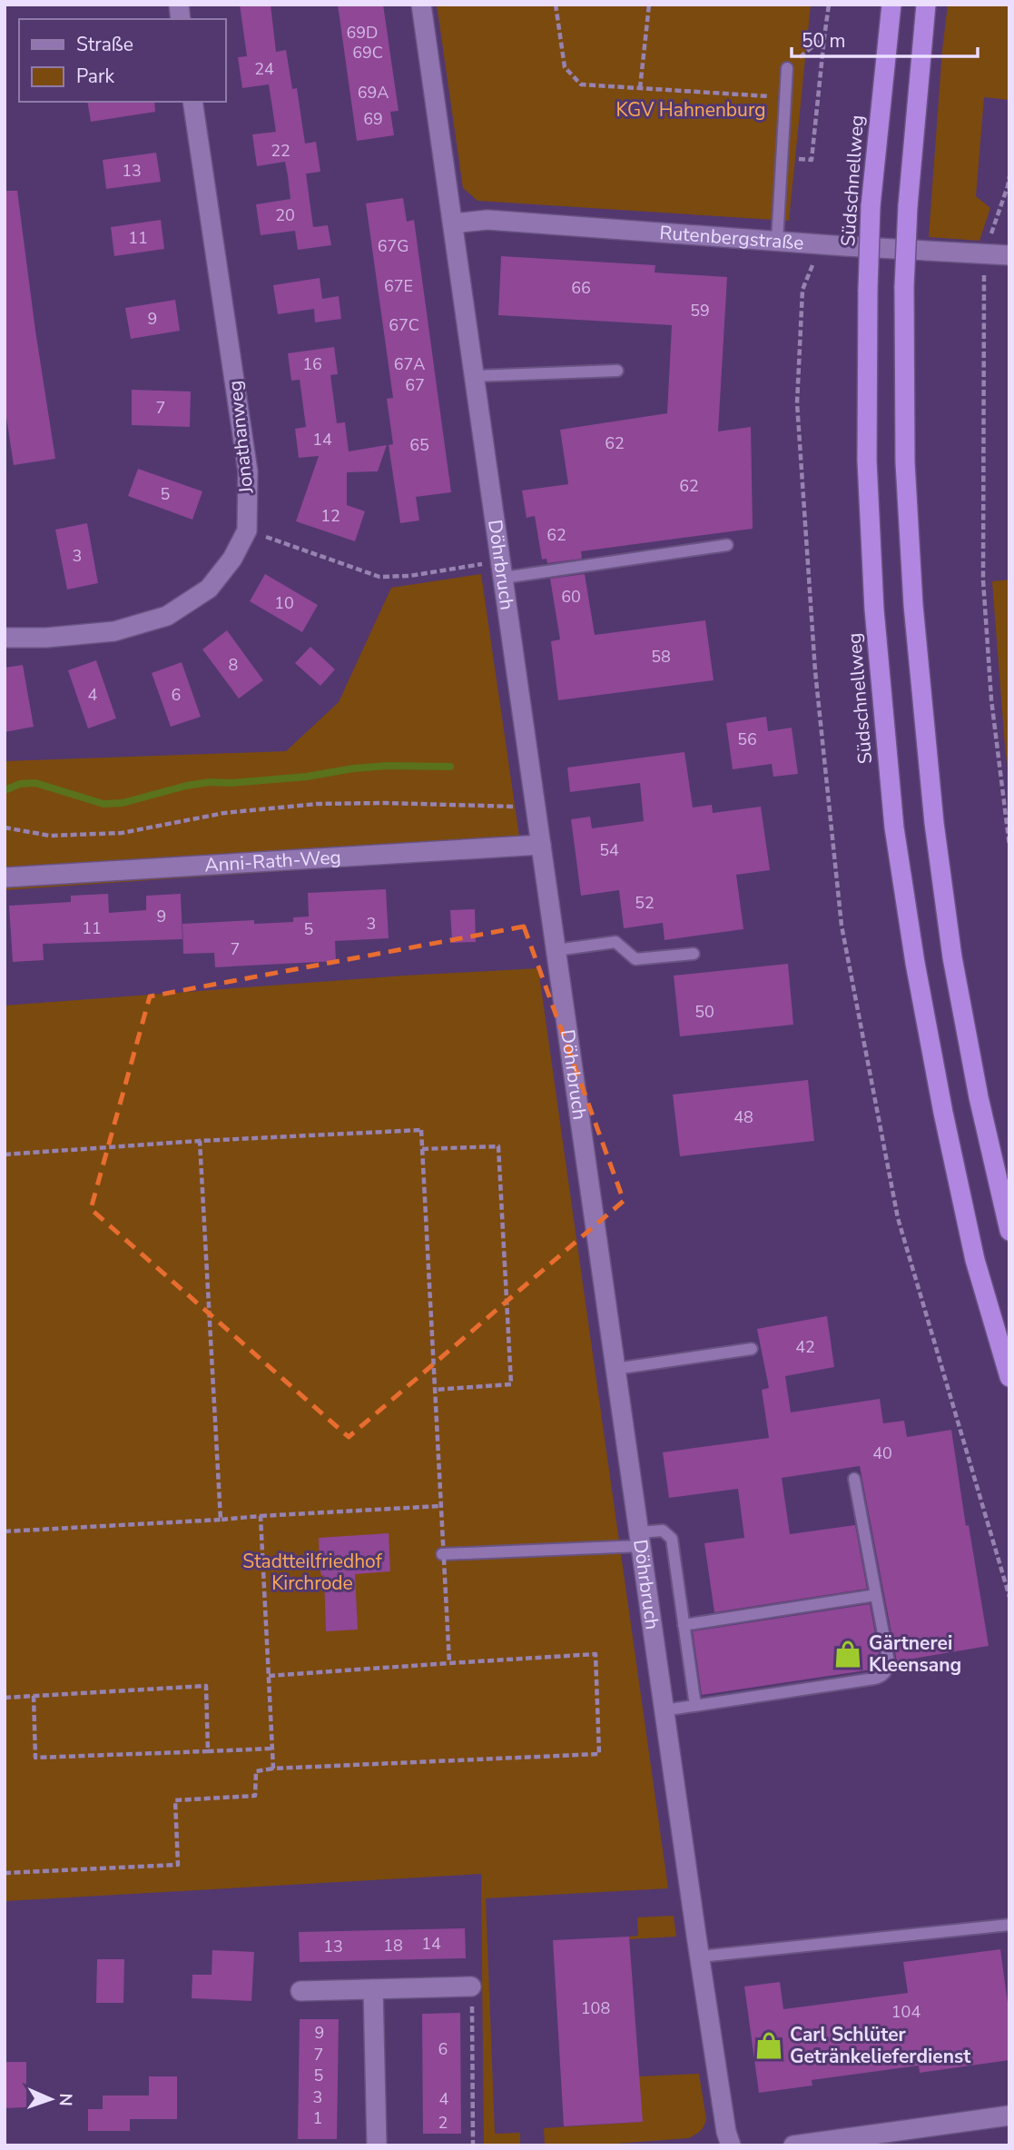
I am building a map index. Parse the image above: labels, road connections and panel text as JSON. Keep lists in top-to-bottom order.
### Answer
{
  "streets": {
    "highway": ["Südschnellweg"],
    "street": [
      "Rutenbergstraße",
      "Jonathanweg",
      "Döhrbruch",
      "Anni-Rath-Weg"
    ]
  },
  "crossings": [
    ["Rutenbergstraße", "Döhrbruch"],
    ["Döhrbruch", "Anni-Rath-Weg"]
  ],
  "parks": ["KGV Hahnenburg", "Stadtteilfriedhof Kirchrode"],
  "places": {
    "shop": ["Gärtnerei Kleensang", "Carl Schlüter Getränkelieferdienst"]
  },
  "house_numbers": [
    "69D",
    "69C",
    "24",
    "69A",
    "69",
    "22",
    "13",
    "20",
    "11",
    "67G",
    "67E",
    "66",
    "59",
    "9",
    "67C",
    "16",
    "67A",
    "67",
    "7",
    "14",
    "62",
    "65",
    "62",
    "5",
    "12",
    "62",
    "3",
    "60",
    "10",
    "58",
    "8",
    "4",
    "6",
    "56",
    "54",
    "52",
    "9",
    "3",
    "11",
    "5",
    "7",
    "50",
    "48",
    "42",
    "40",
    "14",
    "18",
    "13",
    "108",
    "104",
    "9",
    "6",
    "7",
    "5",
    "3",
    "4",
    "1",
    "2"
  ],
  "legend": ["Straße", "Park"],
  "scale_bar": "50 m",
  "north": "right"
}
